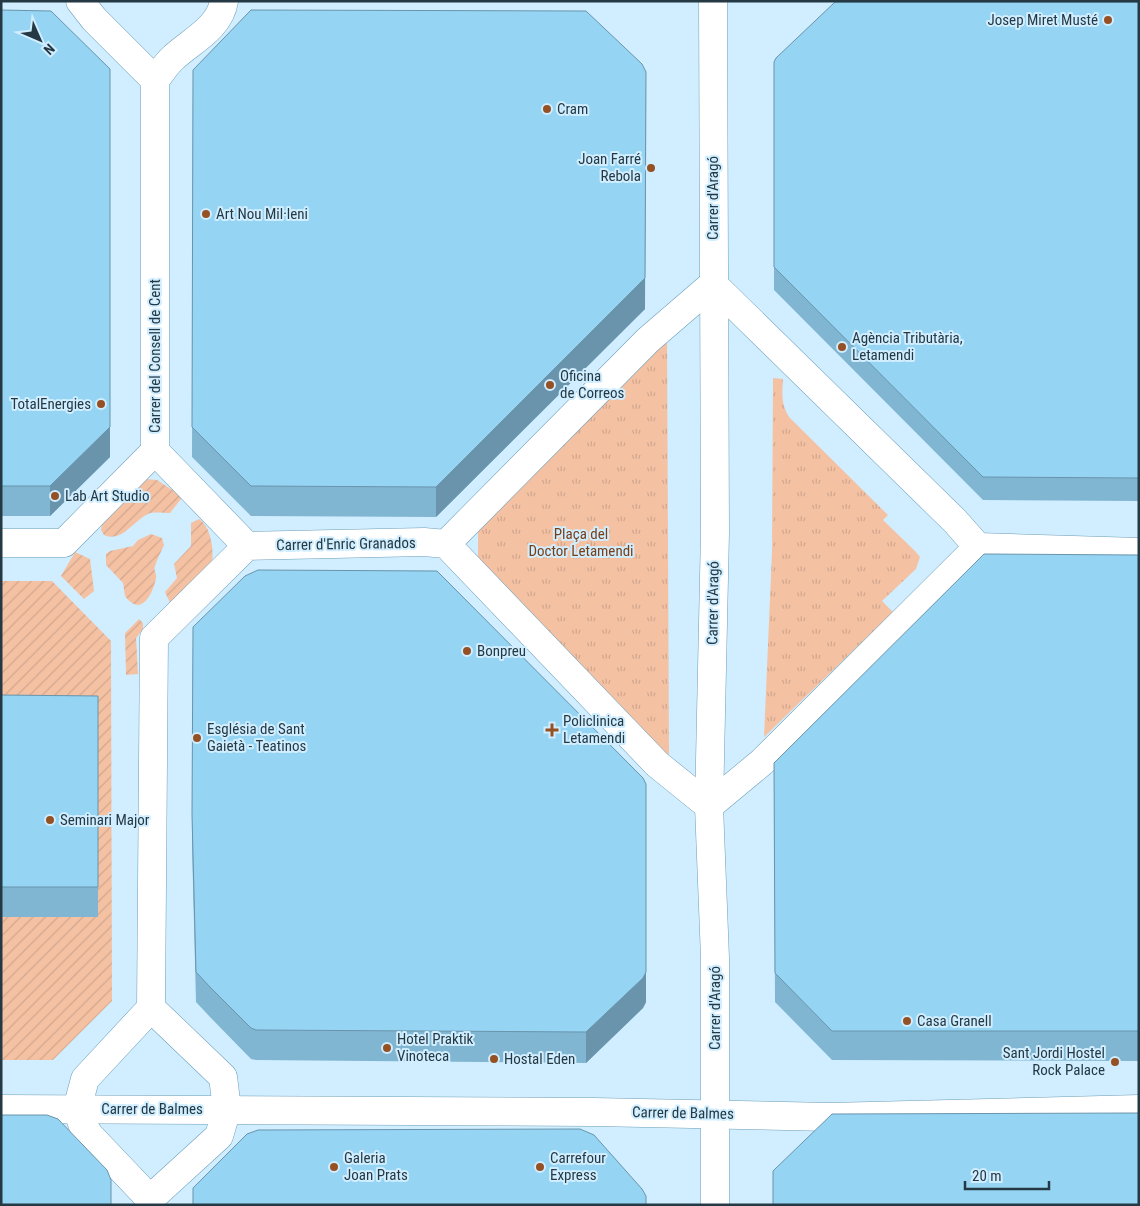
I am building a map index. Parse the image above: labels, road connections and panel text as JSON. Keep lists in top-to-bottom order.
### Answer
{
  "streets": {
    "street": [
      "Carrer d'Aragó",
      "Carrer del Consell de Cent",
      "Carrer d'Enric Granados",
      "Carrer de Balmes"
    ]
  },
  "crossings": [
    ["Carrer d'Aragó", "Carrer de Balmes"],
    ["Carrer del Consell de Cent", "Carrer d'Enric Granados"]
  ],
  "parks": ["Plaça del Doctor Letamendi"],
  "places": {
    "other": [
      "Josep Miret Musté",
      "Cram",
      "Joan Farré Rebola",
      "Art Nou Mil·leni",
      "Agència Tributària, Letamendi",
      "Oficina de Correos",
      "TotalEnergies",
      "Lab Art Studio",
      "Bonpreu",
      "Església de Sant Gaietà - Teatinos",
      "Seminari Major",
      "Casa Granell",
      "Hotel Praktik Vinoteca",
      "Hostal Eden",
      "Sant Jordi Hostel Rock Palace",
      "Galeria Joan Prats",
      "Carrefour Express"
    ],
    "health": ["Policlinica Letamendi"]
  },
  "scale_bar": "20 m",
  "north": "bottom right"
}
